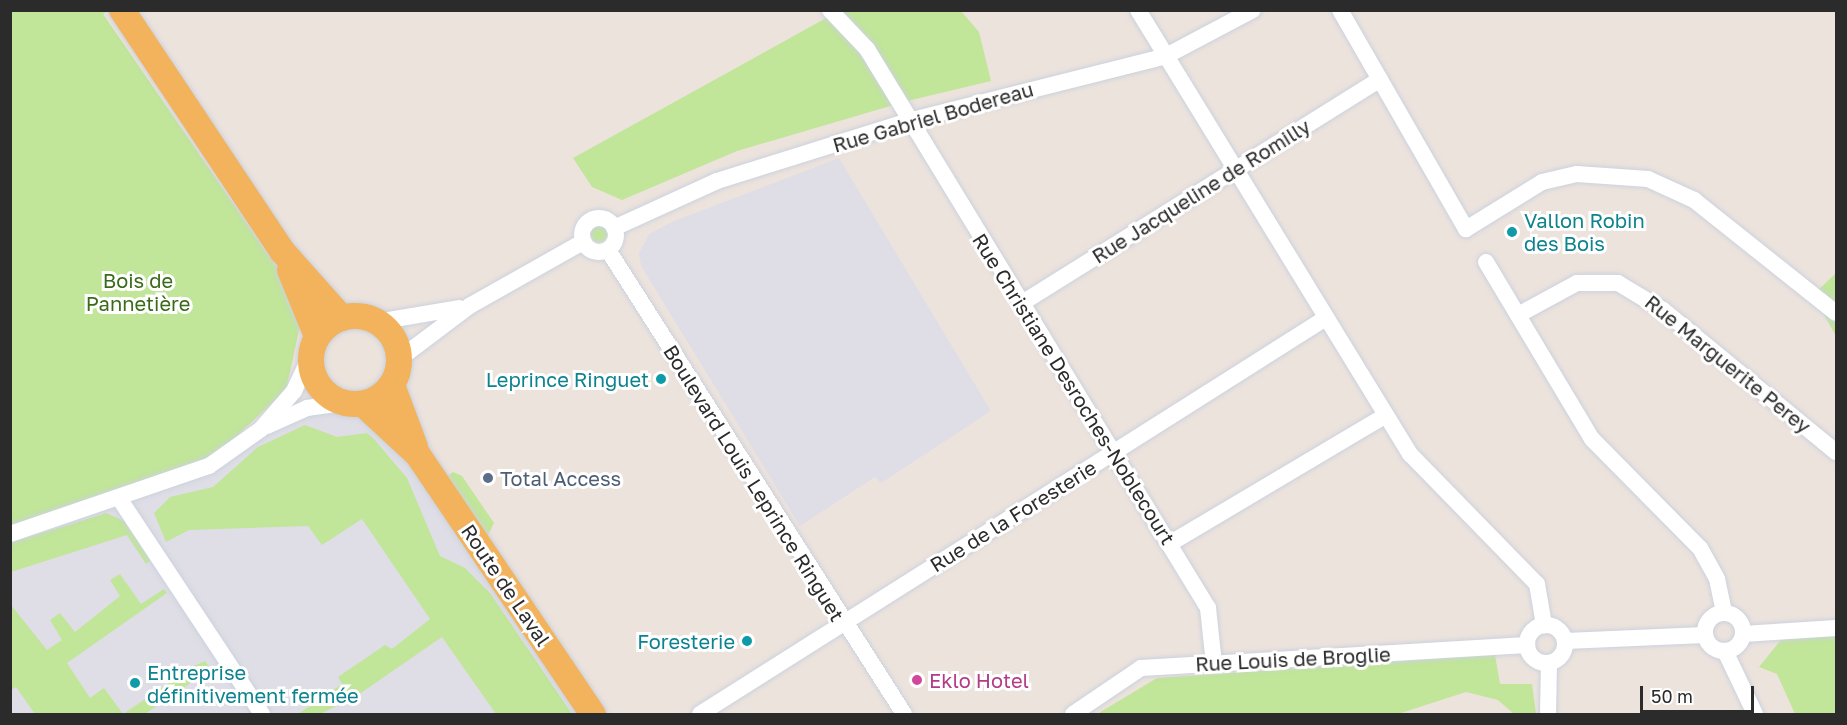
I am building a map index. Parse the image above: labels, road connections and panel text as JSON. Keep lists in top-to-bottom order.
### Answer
{
  "streets": {
    "main road": ["Route de Laval"],
    "street": [
      "Rue Gabriel Bodereau",
      "Rue Jacqueline de Romilly",
      "Rue Marguerite Perey",
      "Rue Christiane Desroches-Noblecourt",
      "Boulevard Louis Leprince Ringuet",
      "Rue de la Foresterie",
      "Rue Louis de Broglie"
    ]
  },
  "crossings": [
    ["Rue Gabriel Bodereau", "Rue Christiane Desroches-Noblecourt"],
    ["Rue Gabriel Bodereau", "Boulevard Louis Leprince Ringuet"],
    ["Rue Jacqueline de Romilly", "Rue Christiane Desroches-Noblecourt"],
    ["Rue Christiane Desroches-Noblecourt", "Rue de la Foresterie"],
    ["Rue Christiane Desroches-Noblecourt", "Rue Louis de Broglie"],
    ["Boulevard Louis Leprince Ringuet", "Rue de la Foresterie"]
  ],
  "parks": ["Bois de Pannetière"],
  "places": [
    "Vallon Robin des Bois",
    "Leprince Ringuet",
    "Total Access",
    "Foresterie",
    "Eklo Hotel",
    "Entreprise définitivement fermée"
  ],
  "scale_bar": "50 m"
}
